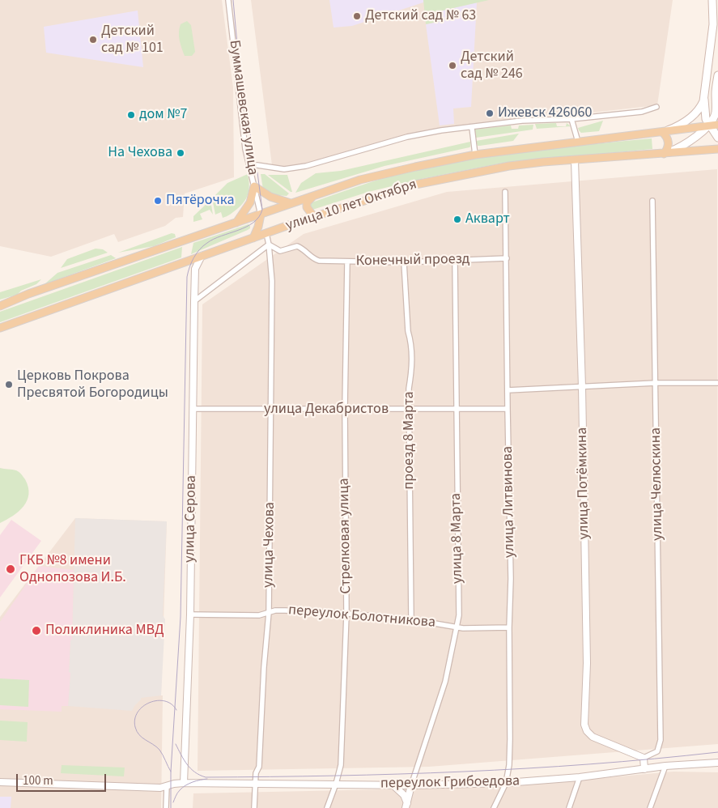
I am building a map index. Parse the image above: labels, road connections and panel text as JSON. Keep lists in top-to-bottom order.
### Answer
{
  "streets": {
    "main road": ["улица 10 лет Октября"],
    "street": [
      "Буммашевская улица",
      "Конечный проезд",
      "улица Декабристов",
      "проезд 8 Марта",
      "улица Потёмкина",
      "улица Челюскина",
      "улица Литвинова",
      "улица Серова",
      "Стрелковая улица",
      "улица 8 Марта",
      "улица Чехова",
      "переулок Болотникова",
      "переулок Грибоедова"
    ]
  },
  "crossings": [
    ["Буммашевская улица", "улица 10 лет Октября"],
    ["улица 10 лет Октября", "улица Потёмкина"],
    ["улица 10 лет Октября", "улица Серова"],
    ["улица 10 лет Октября", "улица Чехова"],
    ["Конечный проезд", "проезд 8 Марта"],
    ["Конечный проезд", "улица Литвинова"],
    ["Конечный проезд", "Стрелковая улица"],
    ["Конечный проезд", "улица 8 Марта"],
    ["Конечный проезд", "улица Чехова"],
    ["улица Декабристов", "проезд 8 Марта"],
    ["улица Декабристов", "улица Литвинова"],
    ["улица Декабристов", "улица Серова"],
    ["улица Декабристов", "Стрелковая улица"],
    ["улица Декабристов", "улица 8 Марта"],
    ["улица Декабристов", "улица Чехова"],
    ["проезд 8 Марта", "переулок Болотникова"],
    ["улица Потёмкина", "улица Челюскина"],
    ["улица Литвинова", "переулок Болотникова"],
    ["улица Литвинова", "переулок Грибоедова"],
    ["улица Серова", "переулок Болотникова"],
    ["улица Серова", "переулок Грибоедова"],
    ["Стрелковая улица", "переулок Болотникова"],
    ["Стрелковая улица", "переулок Грибоедова"],
    ["улица 8 Марта", "переулок Болотникова"],
    ["улица 8 Марта", "переулок Грибоедова"],
    ["улица Чехова", "переулок Болотникова"],
    ["улица Чехова", "переулок Грибоедова"]
  ],
  "places": [
    "Детский сад № 63",
    "Детский сад № 101",
    "Детский сад № 246",
    "Ижевск 426060",
    "дом №7",
    "На Чехова",
    "Пятёрочка",
    "Акварт",
    "Церковь Покрова Пресвятой Богородицы",
    "ГКБ №8 имени Однопозова И.Б.",
    "Поликлиника МВД"
  ],
  "scale_bar": "100 m"
}
